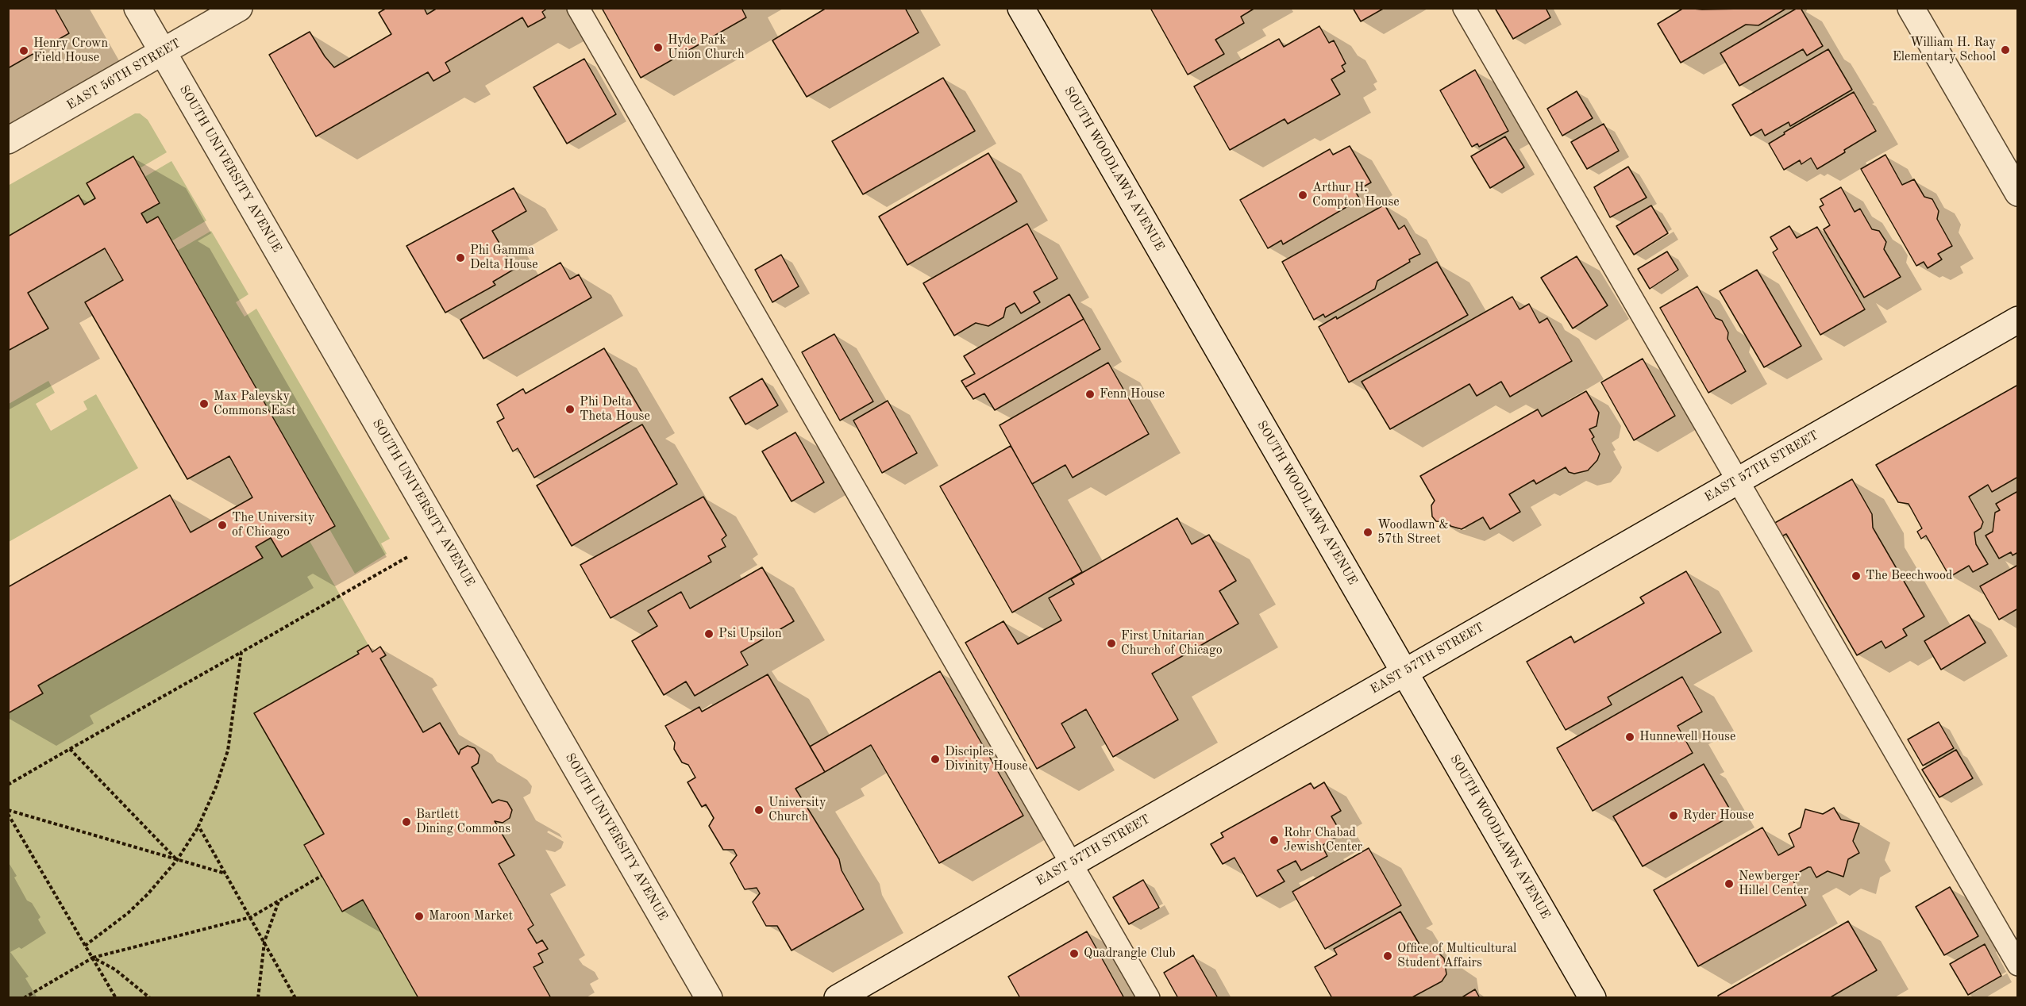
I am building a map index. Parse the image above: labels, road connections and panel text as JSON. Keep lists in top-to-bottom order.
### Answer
{
  "streets": {
    "street": [
      "EAST 56TH STREET",
      "SOUTH UNIVERSITY AVENUE",
      "SOUTH WOODLAWN AVENUE",
      "EAST 57TH STREET"
    ]
  },
  "crossings": [
    ["EAST 56TH STREET", "SOUTH UNIVERSITY AVENUE"],
    ["SOUTH WOODLAWN AVENUE", "EAST 57TH STREET"]
  ],
  "places": [
    "Hyde Park Union Church",
    "William H. Ray Elementary School",
    "Henry Crown Field House",
    "Arthur H. Compton House",
    "Phi Gamma Delta House",
    "Fenn House",
    "Max Palevsky Commons East",
    "Phi Delta Theta House",
    "The University of Chicago",
    "Woodlawn & 57th Street",
    "The Beechwood",
    "Psi Upsilon",
    "First Unitarian Church of Chicago",
    "Hunnewell House",
    "Disciples Divinity House",
    "University Church",
    "Ryder House",
    "Bartlett Dining Commons",
    "Rohr Chabad Jewish Center",
    "Newberger Hillel Center",
    "Maroon Market",
    "Quadrangle Club",
    "Office of Multicultural Student Affairs"
  ]
}
